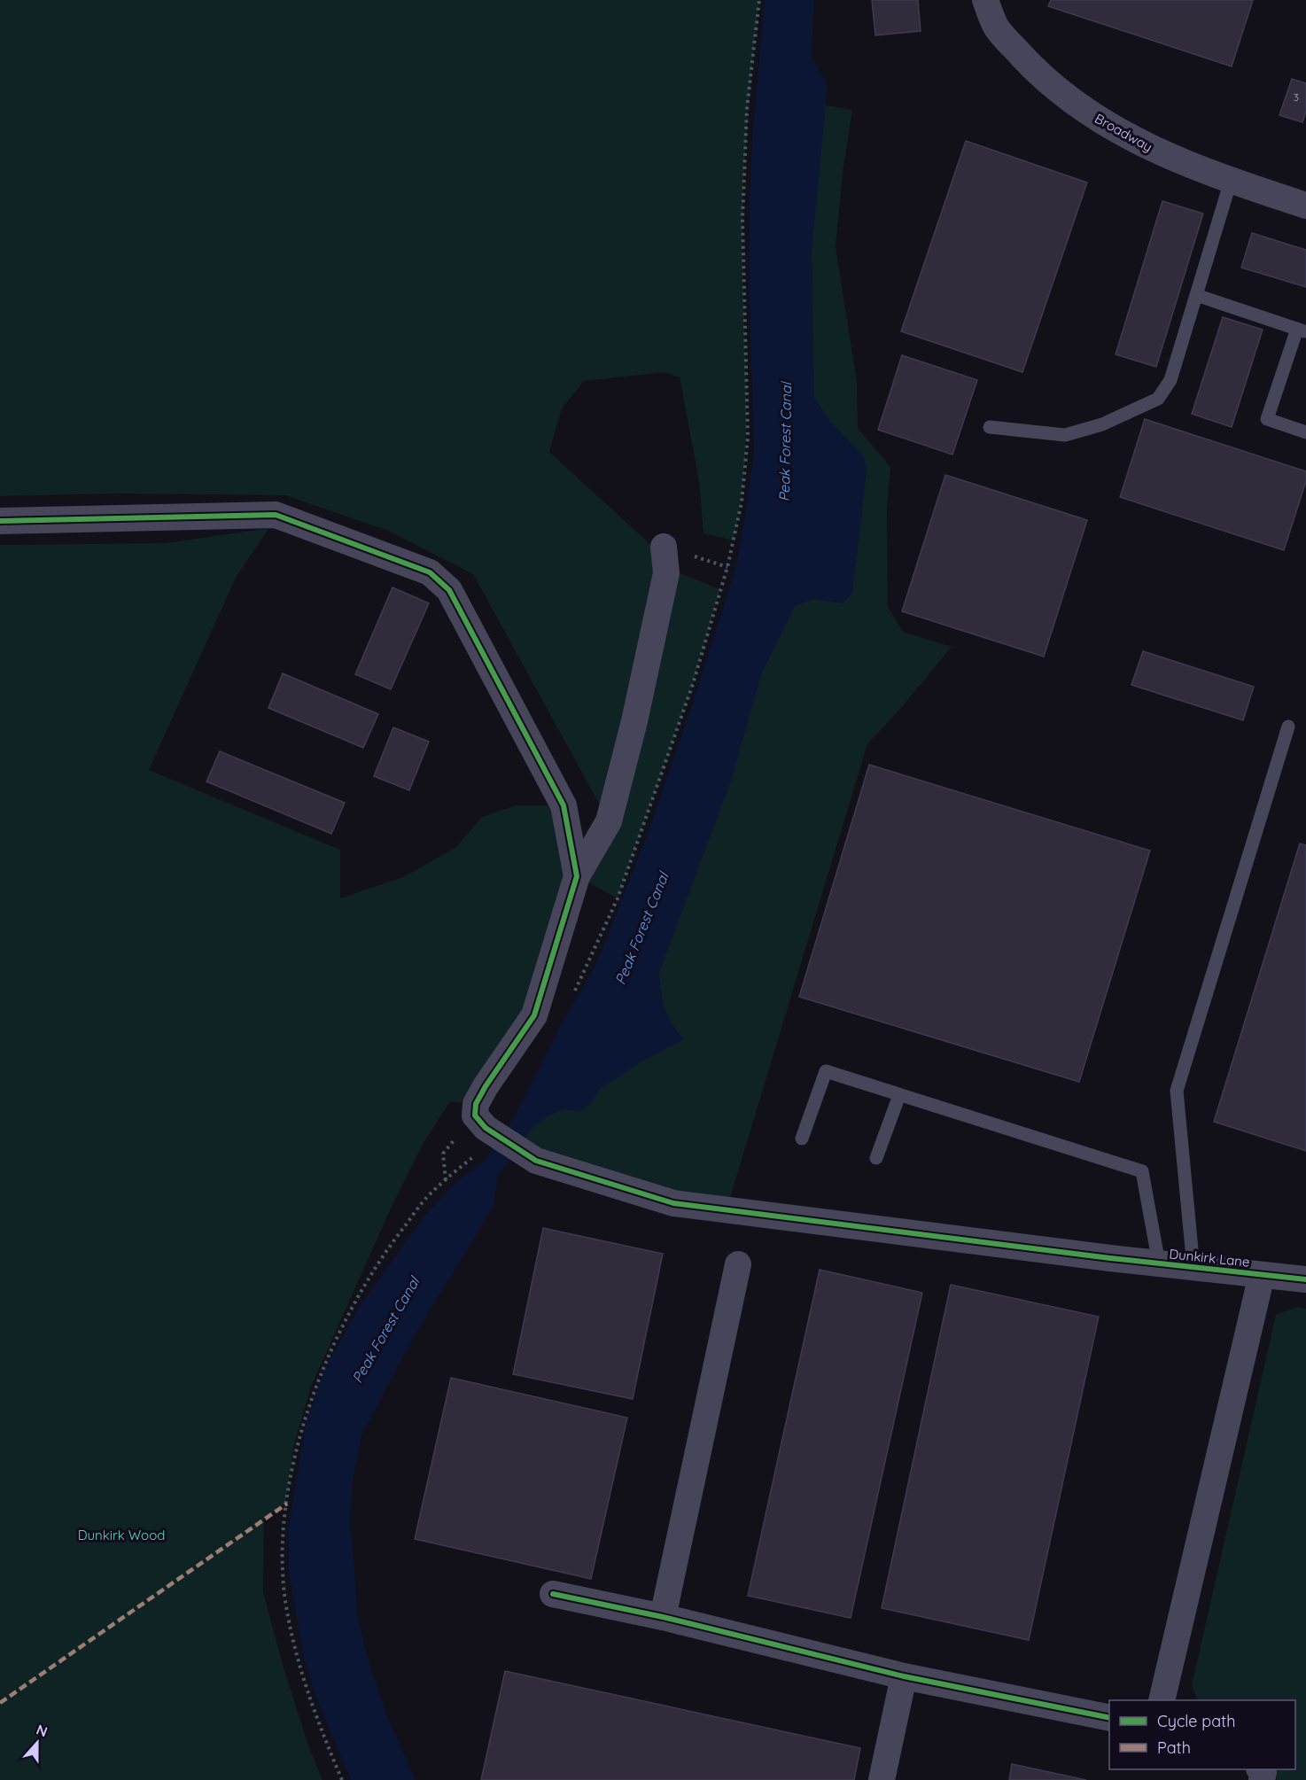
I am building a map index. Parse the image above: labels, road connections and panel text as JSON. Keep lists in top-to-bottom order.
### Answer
{
  "streets": {
    "street": ["Broadway", "Dunkirk Lane"]
  },
  "water": ["Peak Forest Canal"],
  "parks": ["Dunkirk Wood"],
  "house_numbers": ["3"],
  "legend": ["Cycle path", "Path"],
  "north": "top"
}
